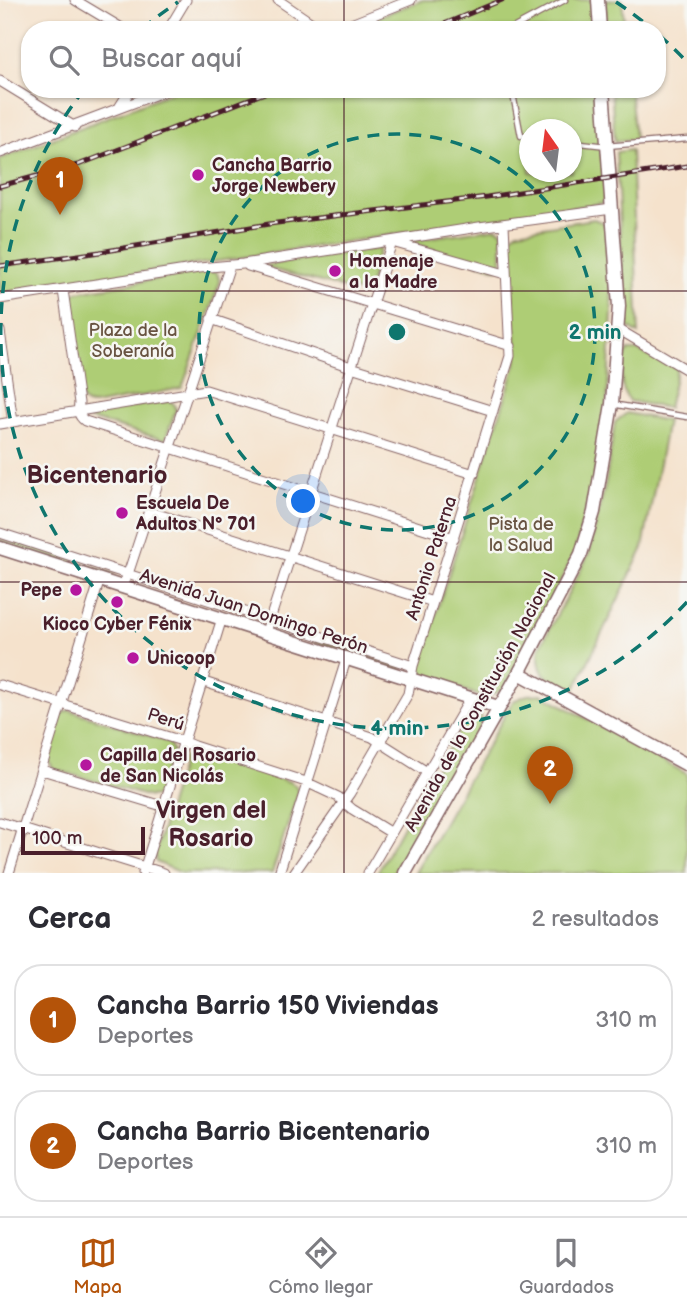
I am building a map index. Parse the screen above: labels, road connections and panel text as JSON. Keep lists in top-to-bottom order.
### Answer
{
  "streets": {
    "main road": ["Avenida Juan Domingo Perón", "Avenida de la Constitución Nacional"],
    "street": ["Antonio Paterna", "Perú"]
  },
  "crossings": [
    ["Antonio Paterna", "Avenida Juan Domingo Perón"],
    ["Antonio Paterna", "Perú"],
    ["Avenida Juan Domingo Perón", "Avenida de la Constitución Nacional"],
    ["Avenida de la Constitución Nacional", "Perú"]
  ],
  "districts": ["Bicentenario", "Virgen del Rosario"],
  "parks": ["Plaza de la Soberanía", "Pista de la Salud"],
  "places": [
    "Cancha Barrio Jorge Newbery",
    "Homenaje a la Madre",
    "Escuela De Adultos Nº 701",
    "Pepe",
    "Kioco Cyber Fénix",
    "Unicoop",
    "Capilla del Rosario de San Nicolás"
  ],
  "scale_bar": "100 m",
  "north": "top",
  "page": {
    "search": "Buscar aquí",
    "pins": ["1", "2"],
    "scale": "100 m",
    "heading": ["Cerca", "2 resultados"],
    "list": [
      {
        "mark": "1",
        "name": "Cancha Barrio 150 Viviendas",
        "note": "Deportes",
        "value": "310 m"
      },
      {
        "mark": "2",
        "name": "Cancha Barrio Bicentenario",
        "note": "Deportes",
        "value": "310 m"
      }
    ],
    "nav": ["Mapa", "Cómo llegar", "Guardados"]
  },
  "rings": ["2 min", "4 min"]
}
